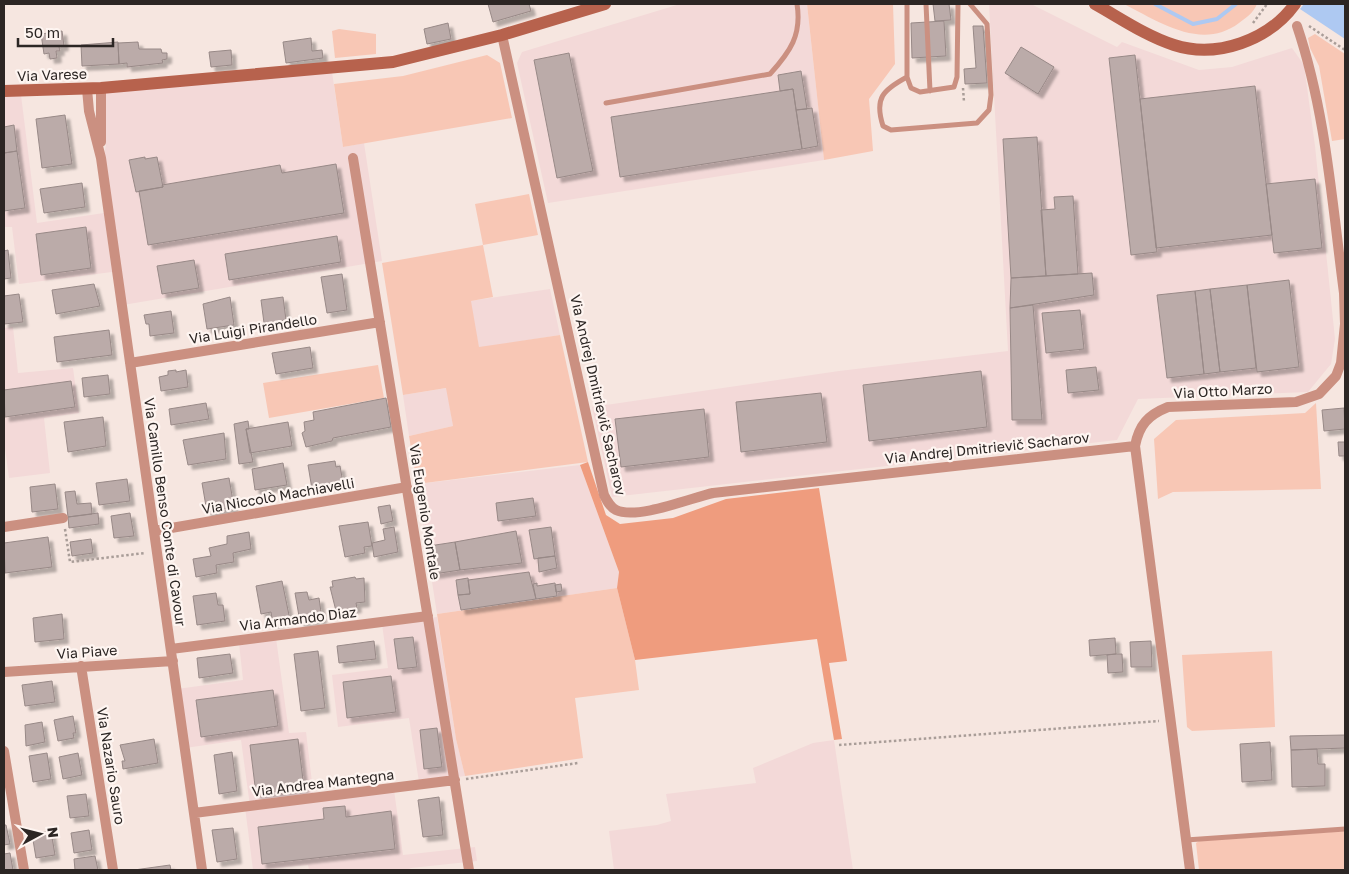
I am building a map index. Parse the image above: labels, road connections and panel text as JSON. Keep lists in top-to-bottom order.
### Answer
{
  "streets": {
    "street": [
      "Via Varese",
      "Via Luigi Pirandello",
      "Via Otto Marzo",
      "Via Andrej Dmitrievič Sacharov",
      "Via Niccolò Machiavelli",
      "Via Camillo Benso Conte di Cavour",
      "Via Eugenio Montale",
      "Via Armando Diaz",
      "Via Piave",
      "Via Nazario Sauro",
      "Via Andrea Mantegna"
    ]
  },
  "crossings": [
    ["Via Varese", "Via Andrej Dmitrievič Sacharov"],
    ["Via Varese", "Via Camillo Benso Conte di Cavour"],
    ["Via Luigi Pirandello", "Via Camillo Benso Conte di Cavour"],
    ["Via Luigi Pirandello", "Via Eugenio Montale"],
    ["Via Otto Marzo", "Via Andrej Dmitrievič Sacharov"],
    ["Via Niccolò Machiavelli", "Via Camillo Benso Conte di Cavour"],
    ["Via Niccolò Machiavelli", "Via Eugenio Montale"],
    ["Via Camillo Benso Conte di Cavour", "Via Armando Diaz"],
    ["Via Camillo Benso Conte di Cavour", "Via Piave"],
    ["Via Camillo Benso Conte di Cavour", "Via Andrea Mantegna"],
    ["Via Eugenio Montale", "Via Armando Diaz"],
    ["Via Eugenio Montale", "Via Andrea Mantegna"],
    ["Via Piave", "Via Nazario Sauro"]
  ],
  "scale_bar": "50 m",
  "north": "right"
}
